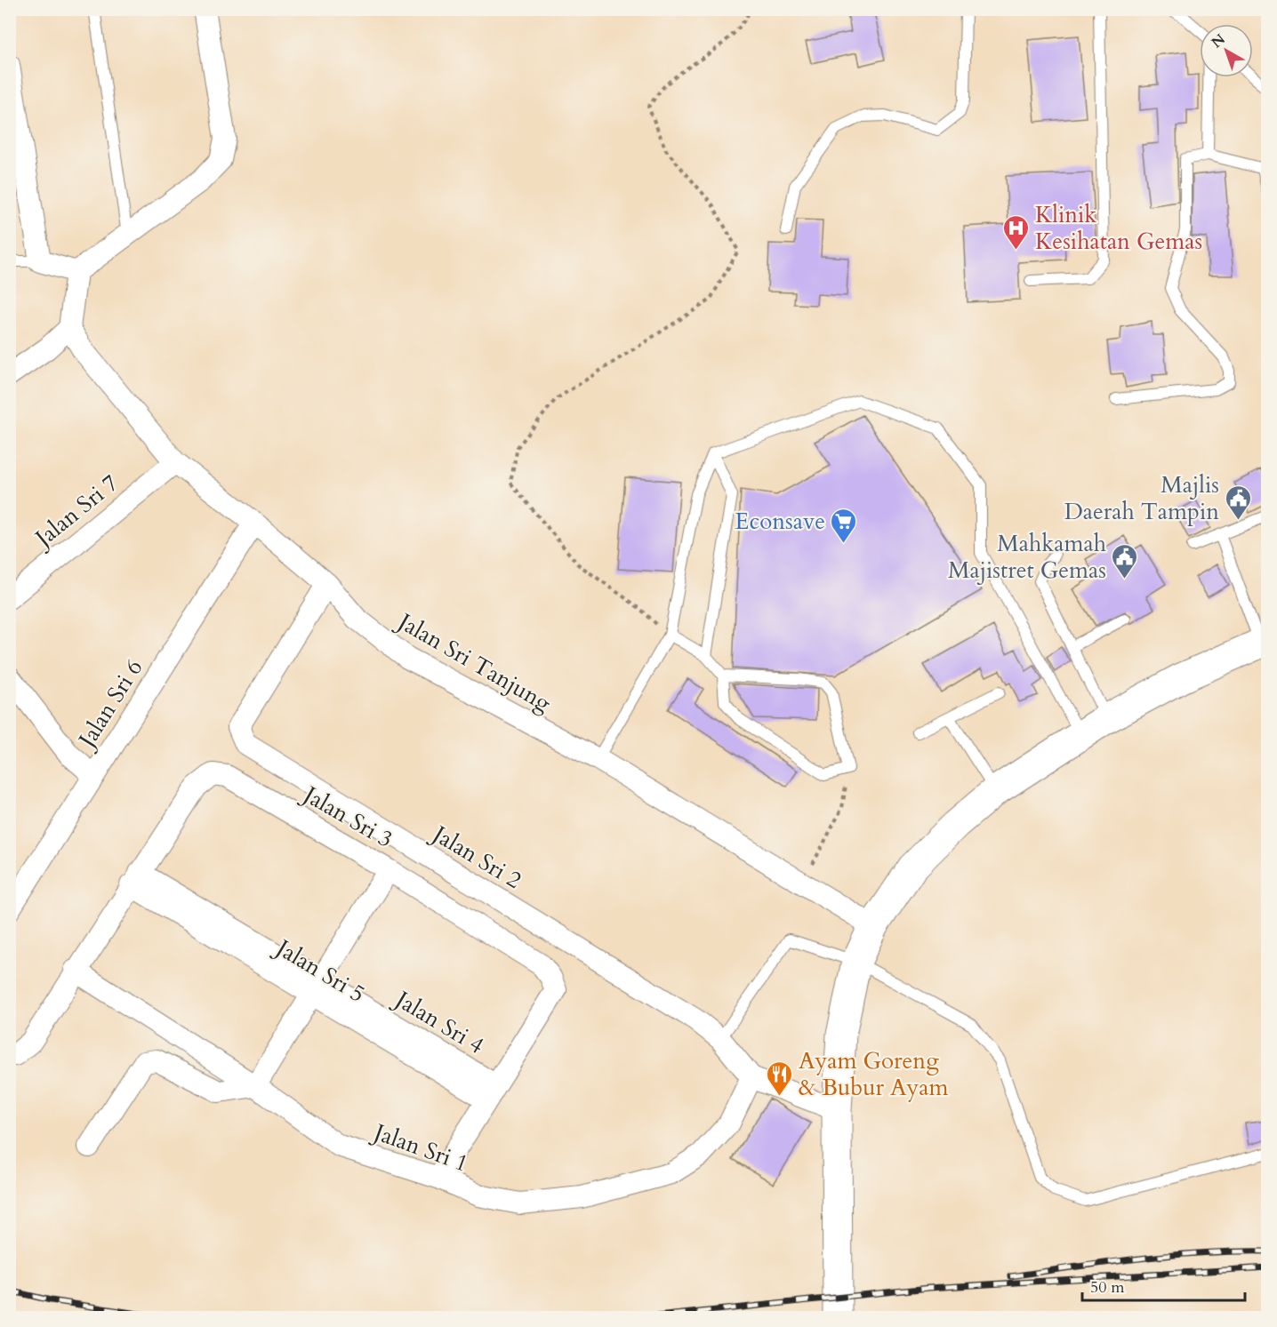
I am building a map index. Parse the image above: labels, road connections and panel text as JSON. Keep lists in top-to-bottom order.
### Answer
{
  "streets": {
    "street": [
      "Jalan Sri 7",
      "Jalan Sri Tanjung",
      "Jalan Sri 6",
      "Jalan Sri 3",
      "Jalan Sri 2",
      "Jalan Sri 5",
      "Jalan Sri 1"
    ]
  },
  "crossings": [
    ["Jalan Sri 7", "Jalan Sri Tanjung"],
    ["Jalan Sri Tanjung", "Jalan Sri 6"],
    ["Jalan Sri Tanjung", "Jalan Sri 2"],
    ["Jalan Sri 3", "Jalan Sri 5"],
    ["Jalan Sri 3", "Jalan Sri 1"],
    ["Jalan Sri 2", "Jalan Sri 1"]
  ],
  "places": {
    "hospital": ["Klinik Kesihatan Gemas"],
    "public building": ["Majlis Daerah Tampin", "Mahkamah Majistret Gemas"],
    "supermarket": ["Econsave"],
    "restaurant": ["Ayam Goreng & Bubur Ayam"]
  },
  "scale_bar": "50 m",
  "north": "top left"
}
